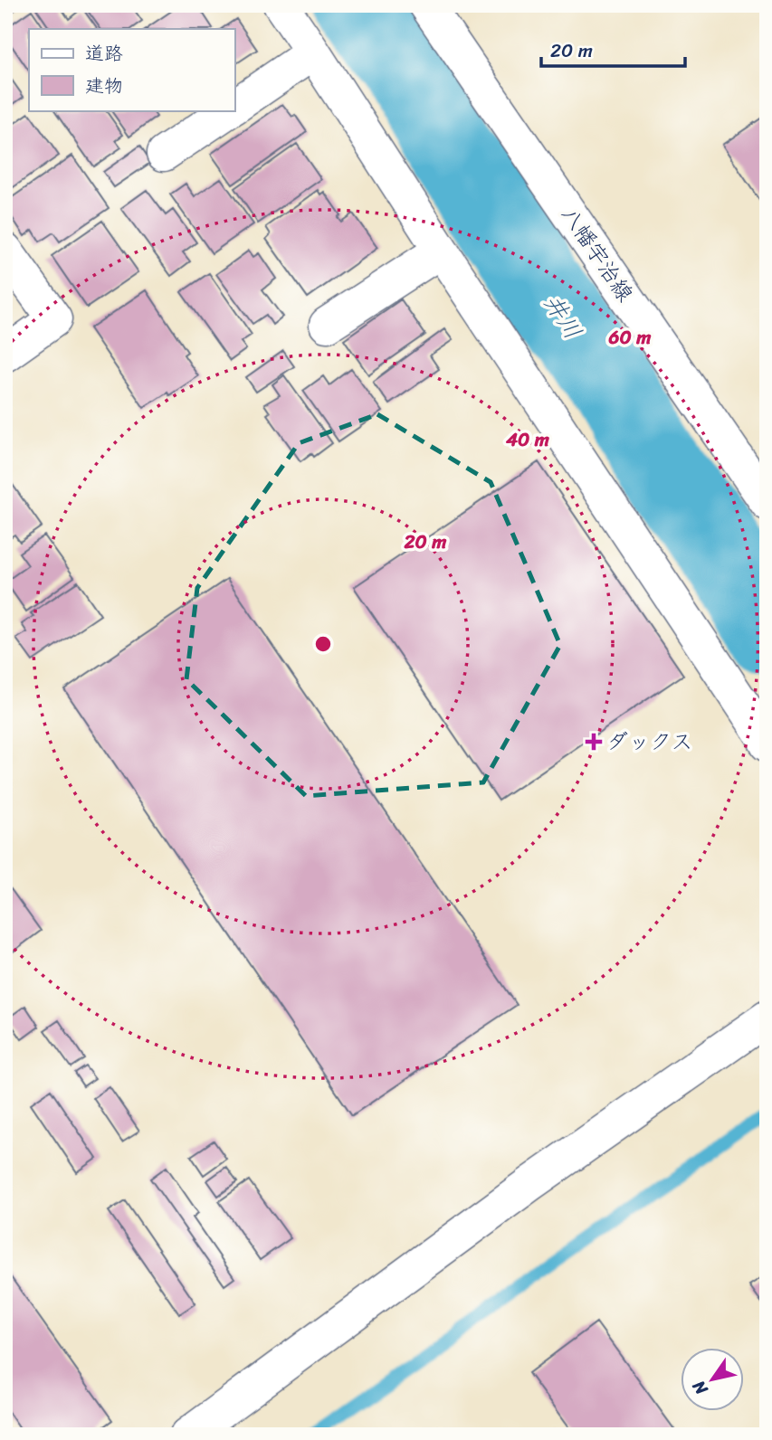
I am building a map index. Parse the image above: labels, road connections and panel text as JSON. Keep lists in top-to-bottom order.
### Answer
{
  "streets": {
    "street": ["八幡宇治線"]
  },
  "water": ["井川"],
  "places": {
    "health": ["ダックス"]
  },
  "legend": ["道路", "建物"],
  "scale_bar": "20 m",
  "north": "bottom left",
  "rings": ["60 m", "40 m", "20 m"]
}
